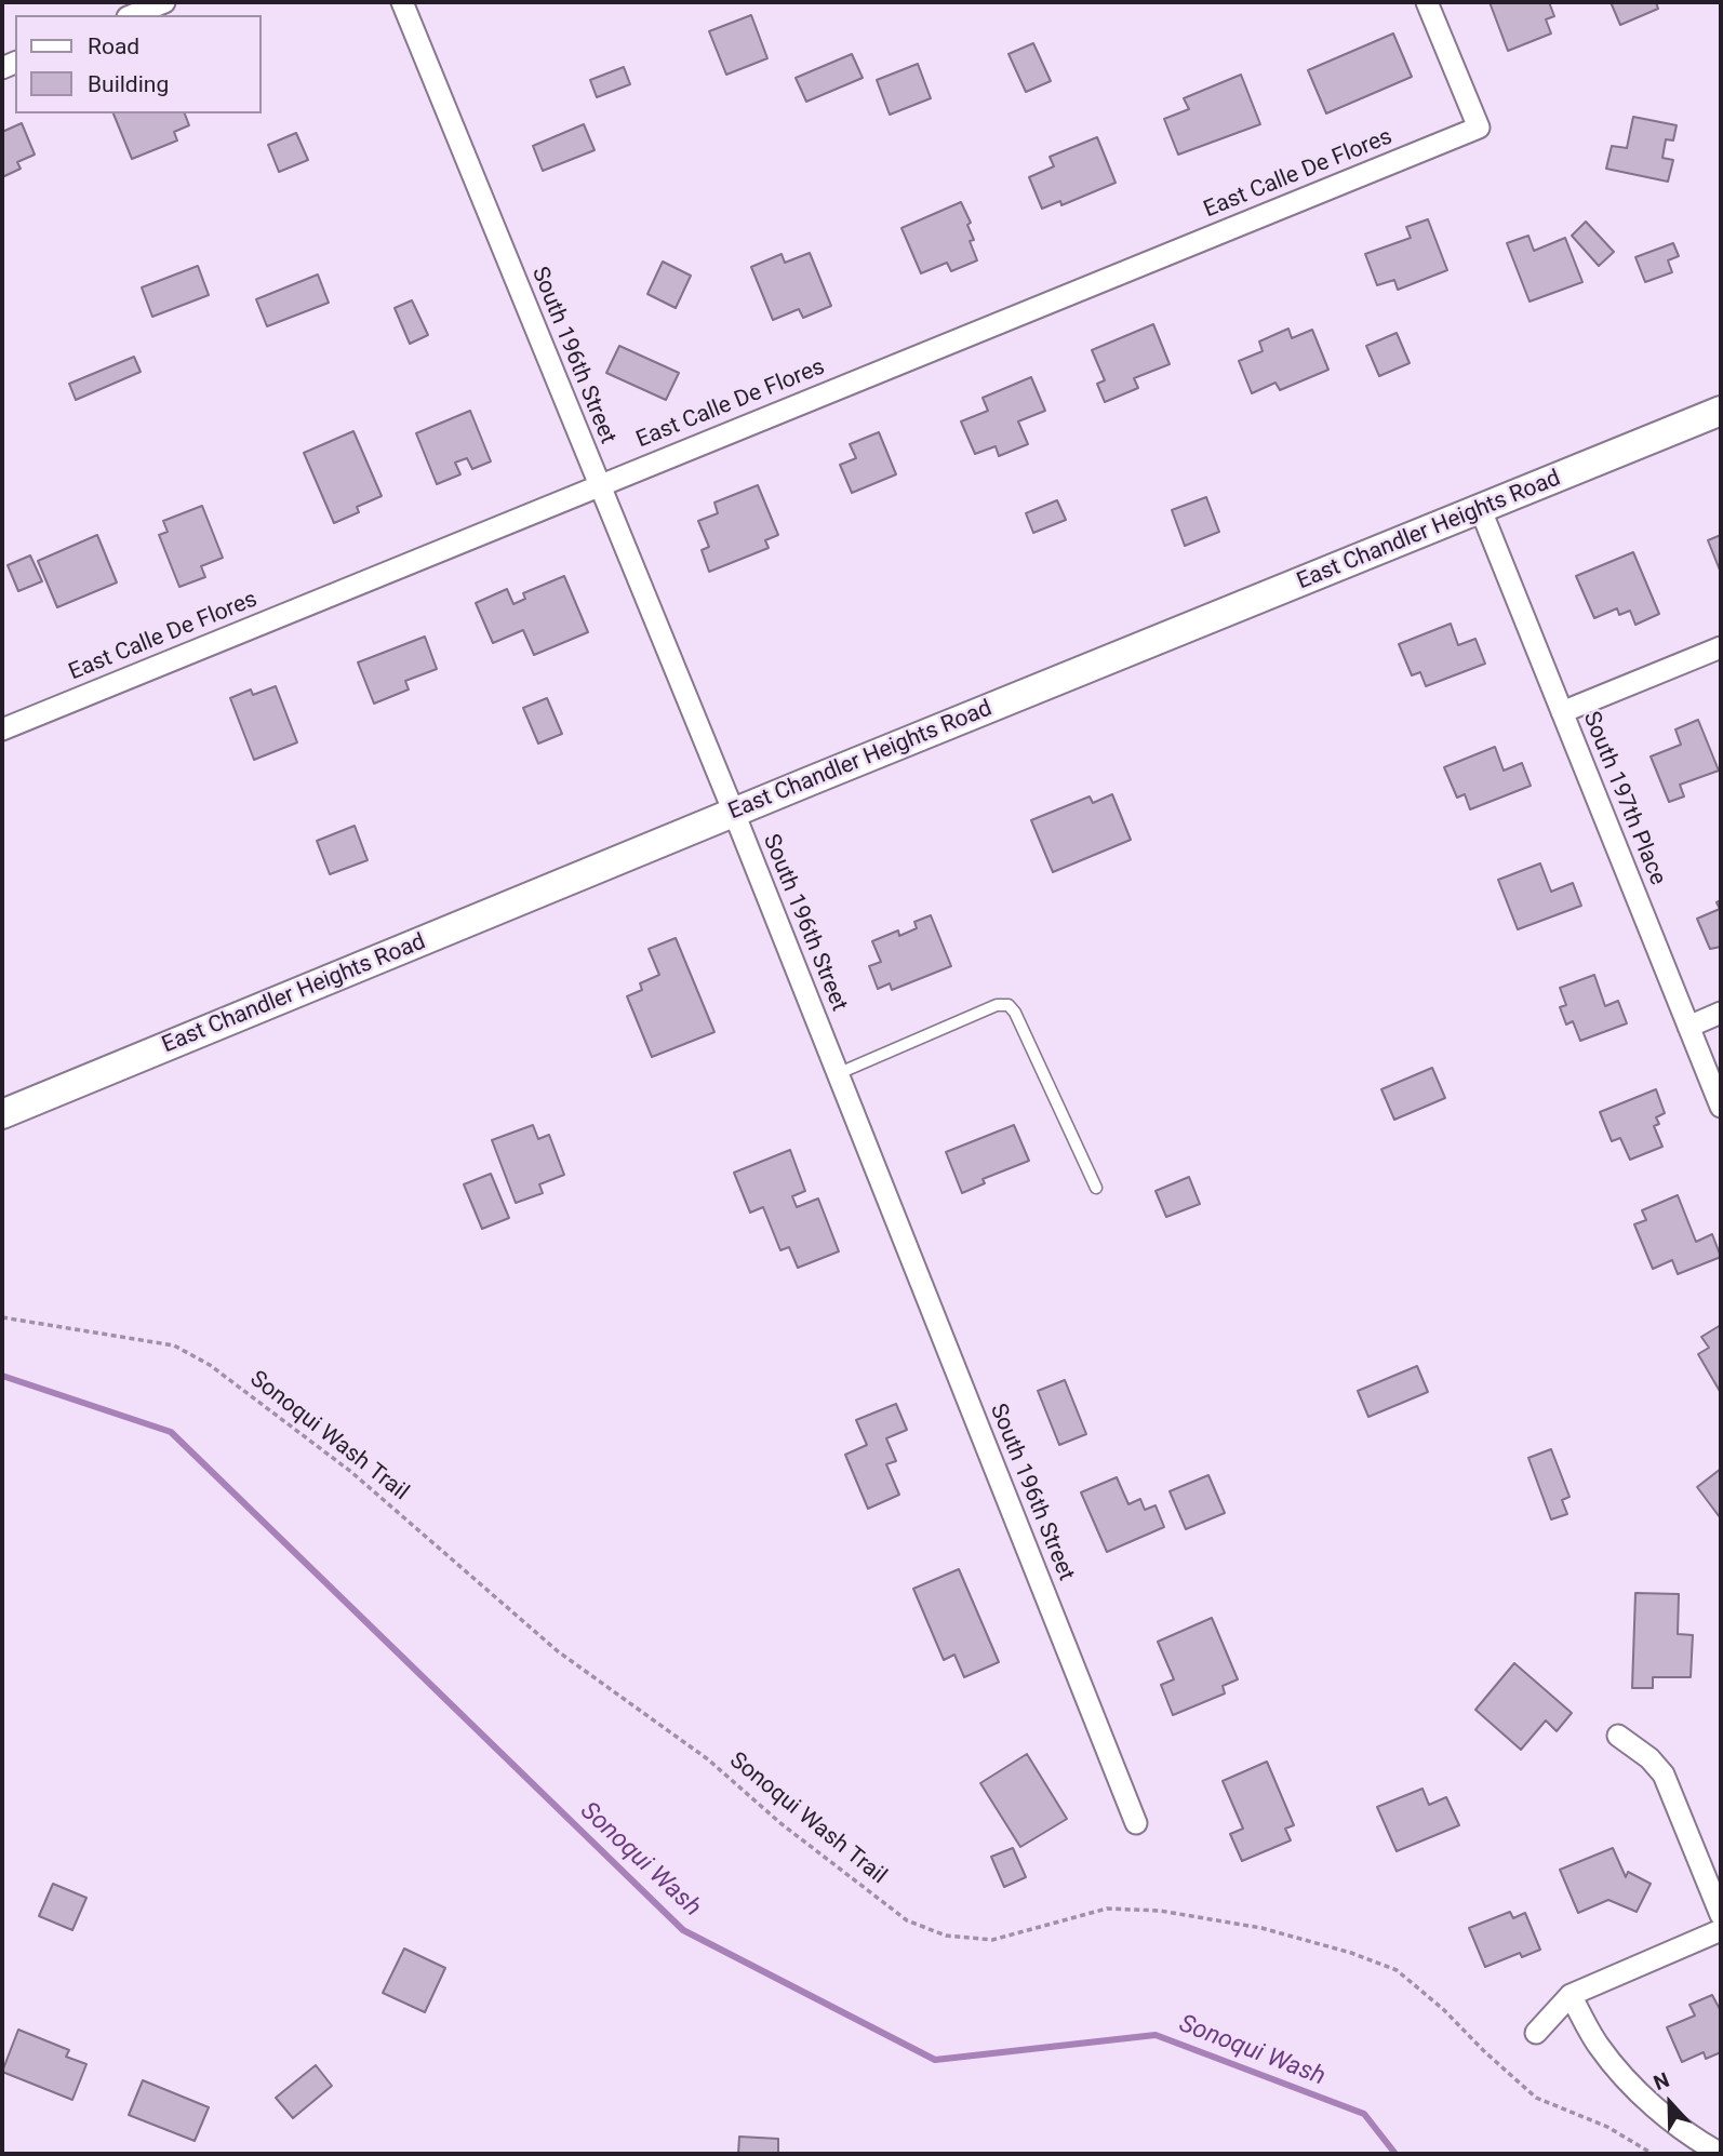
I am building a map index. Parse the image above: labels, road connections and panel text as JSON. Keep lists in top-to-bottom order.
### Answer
{
  "streets": {
    "main road": ["East Chandler Heights Road"],
    "street": ["East Calle De Flores", "South 196th Street", "South 197th Place"],
    "path": ["Sonoqui Wash Trail"]
  },
  "crossings": [
    ["East Calle De Flores", "South 196th Street"],
    ["South 196th Street", "East Chandler Heights Road"],
    ["East Chandler Heights Road", "South 197th Place"]
  ],
  "water": ["Sonoqui Wash"],
  "legend": ["Road", "Building"],
  "north": "top"
}
